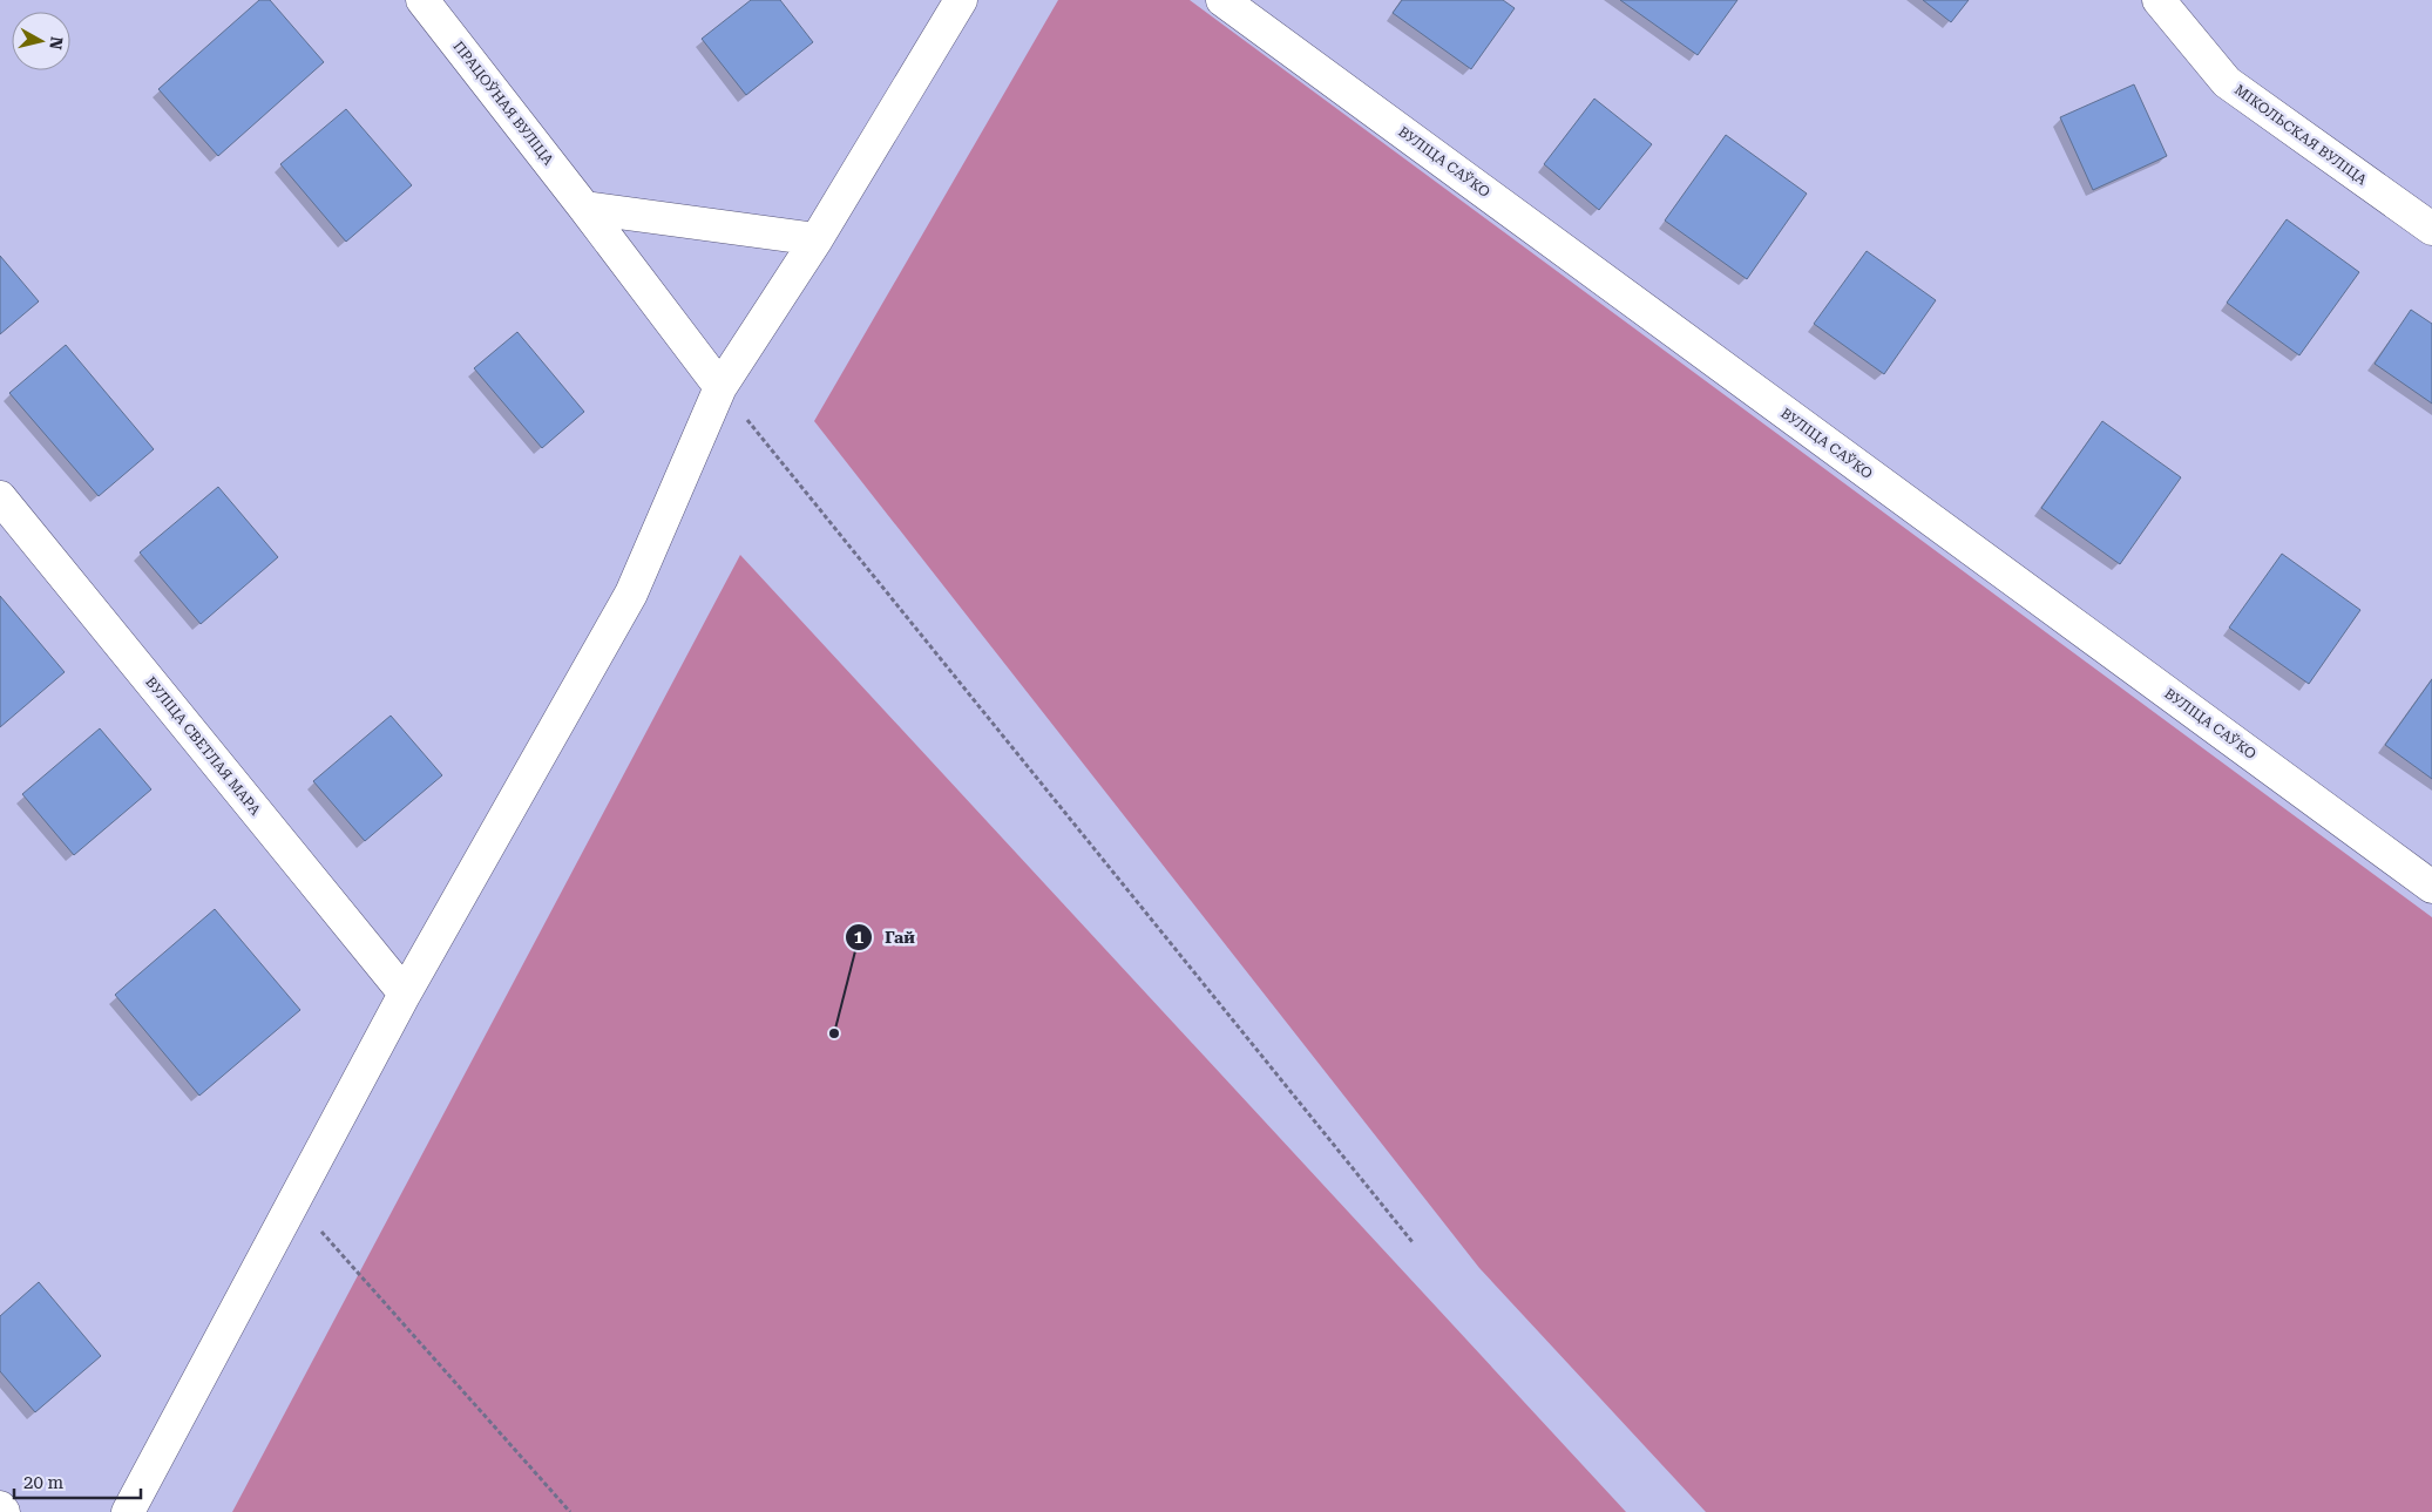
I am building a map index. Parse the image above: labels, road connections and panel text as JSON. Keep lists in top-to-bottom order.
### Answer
{
  "streets": {
    "street": [
      "ПРАЦОЎНАЯ ВУЛІЦА",
      "МІКОЛЬСКАЯ ВУЛІЦА",
      "ВУЛІЦА САЎКО",
      "ВУЛІЦА СВЕТЛАЯ МАРА"
    ]
  },
  "places": ["Гай"],
  "scale_bar": "20 m",
  "north": "right"
}
